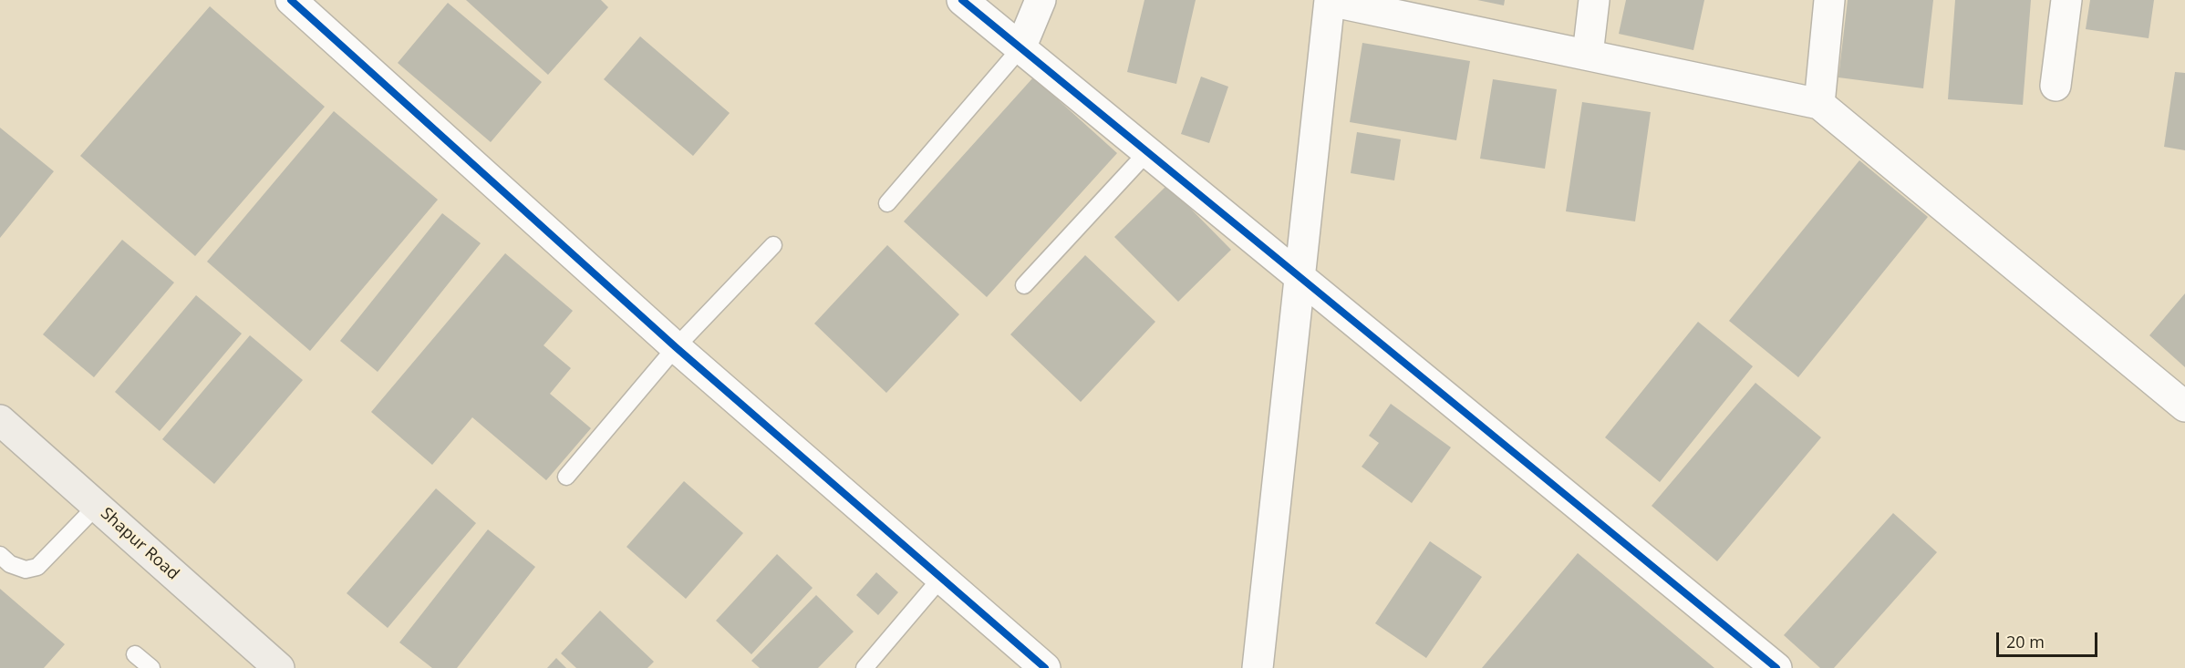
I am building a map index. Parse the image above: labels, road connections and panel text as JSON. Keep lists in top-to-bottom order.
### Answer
{
  "streets": {
    "street": ["Shapur Road"]
  },
  "scale_bar": "20 m"
}
